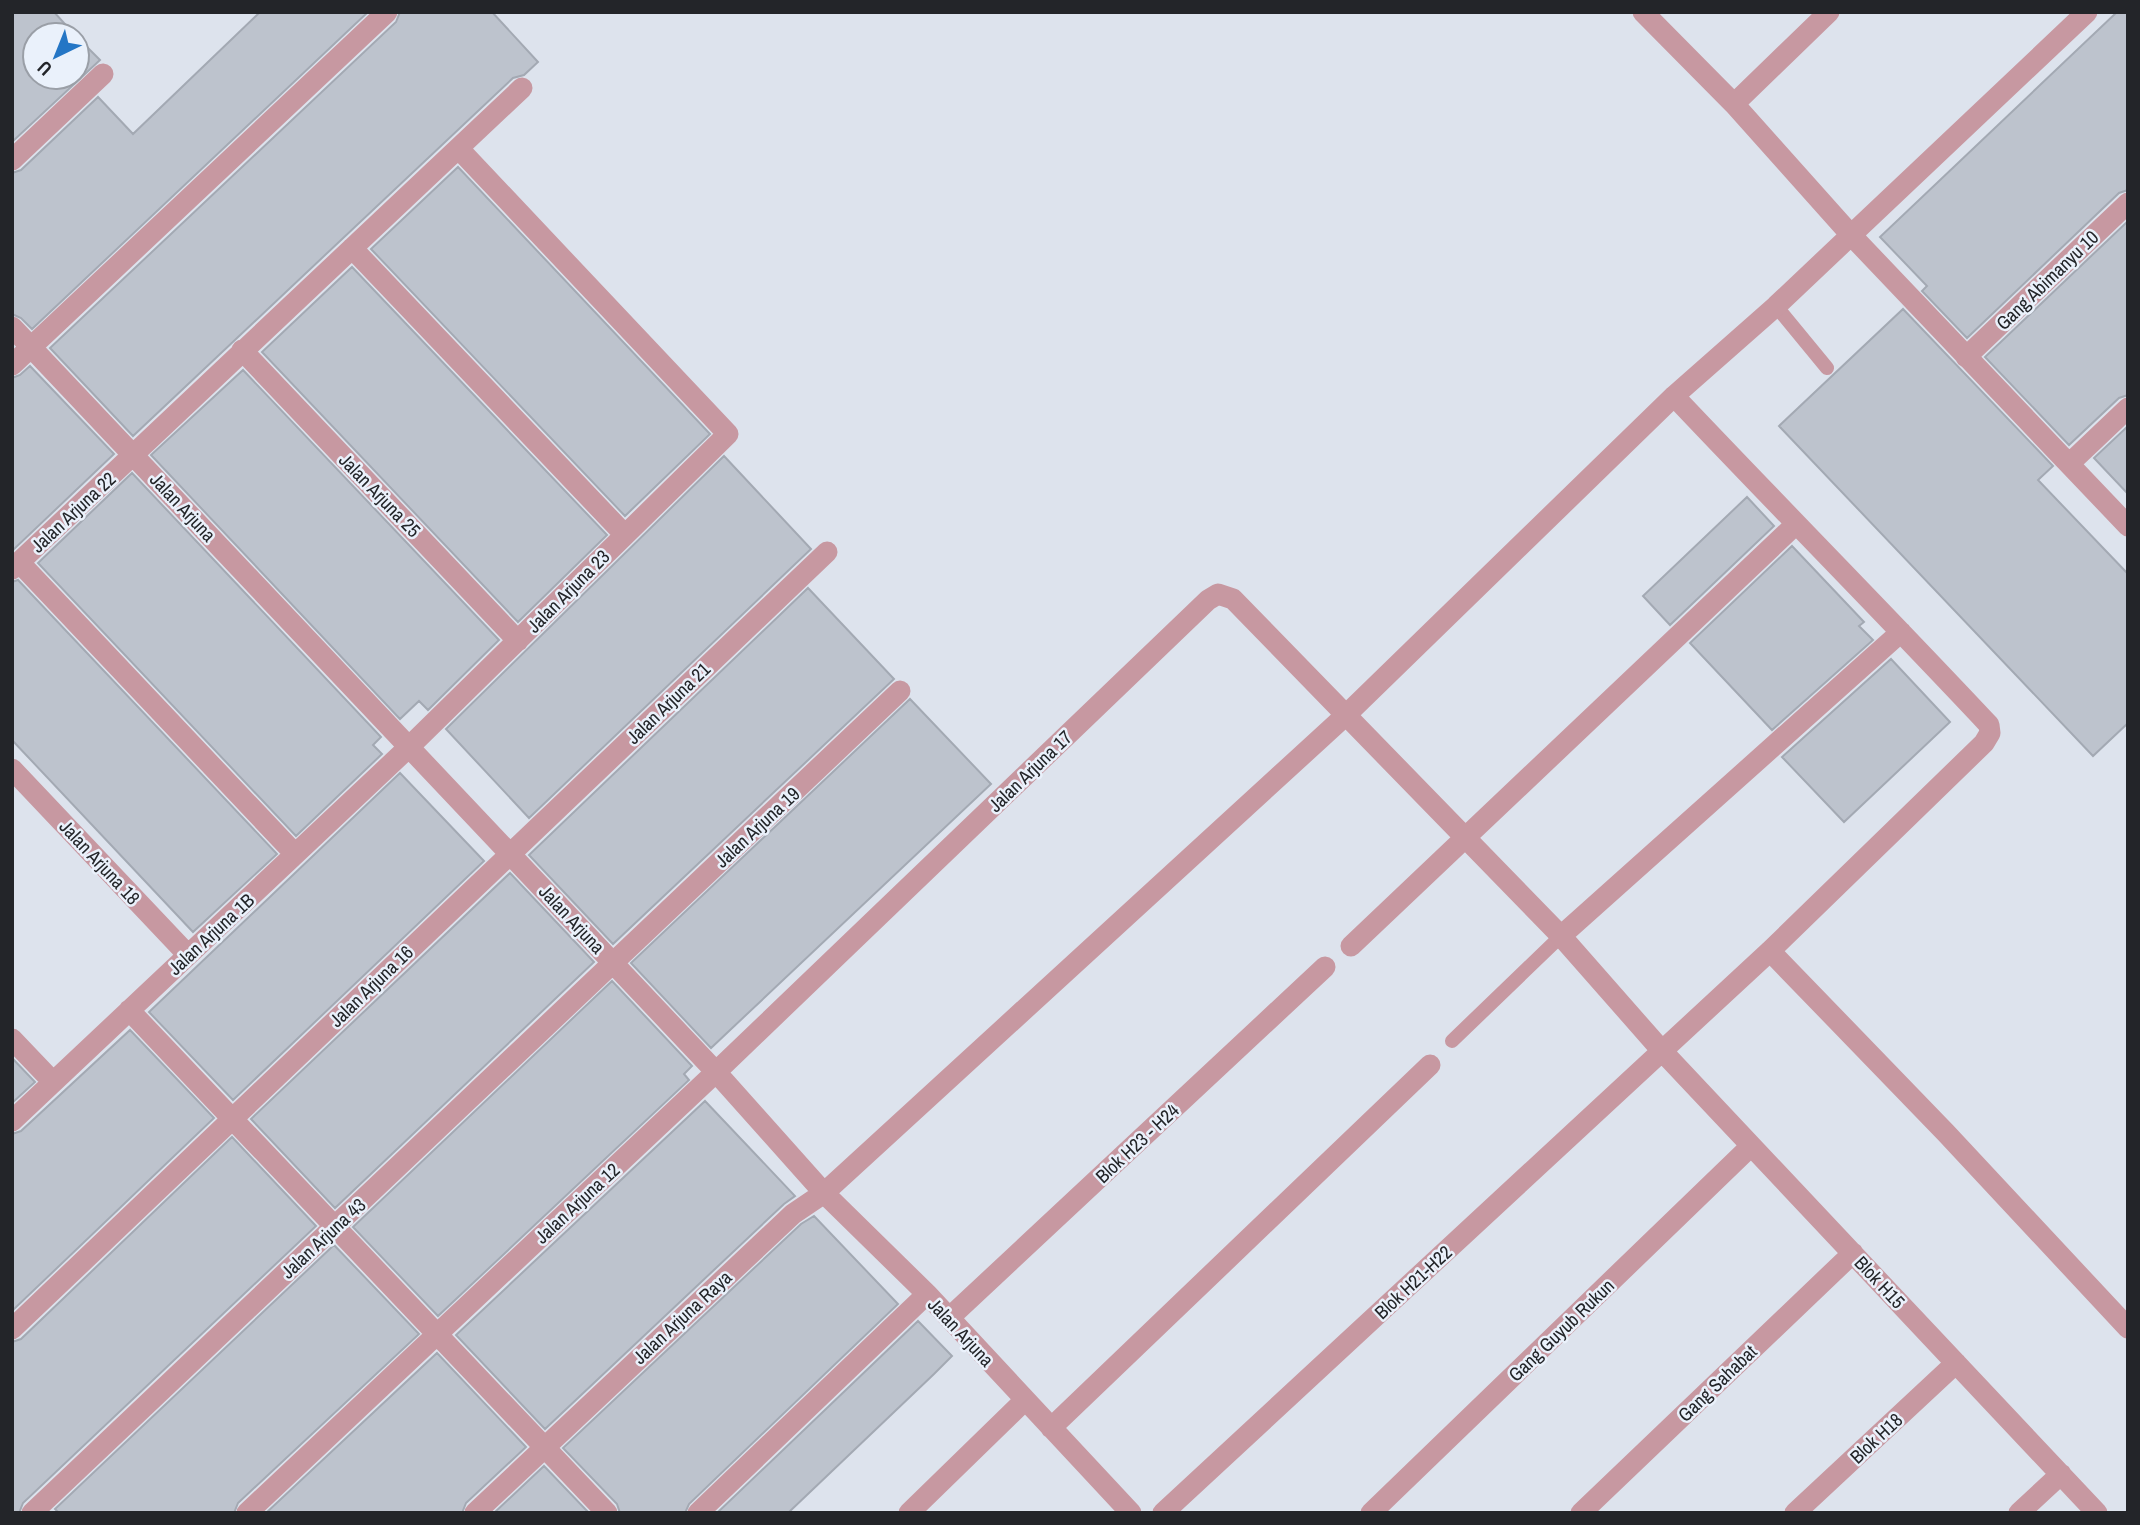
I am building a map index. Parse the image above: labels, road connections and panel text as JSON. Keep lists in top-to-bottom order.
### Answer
{
  "streets": {
    "street": [
      "Gang Abimanyu 10",
      "Jalan Arjuna 25",
      "Jalan Arjuna",
      "Jalan Arjuna 22",
      "Jalan Arjuna 23",
      "Jalan Arjuna 21",
      "Jalan Arjuna 17",
      "Jalan Arjuna 19",
      "Jalan Arjuna 18",
      "Jalan Arjuna 1B",
      "Jalan Arjuna 16",
      "Blok H23 - H24",
      "Jalan Arjuna 12",
      "Jalan Arjuna 43",
      "Blok H21-H22",
      "Blok H15",
      "Jalan Arjuna Raya",
      "Gang Guyub Rukun",
      "Gang Sahabat",
      "Blok H18"
    ]
  },
  "crossings": [
    ["Jalan Arjuna 25", "Jalan Arjuna 22"],
    ["Jalan Arjuna 25", "Jalan Arjuna 23"],
    ["Jalan Arjuna", "Jalan Arjuna 22"],
    ["Jalan Arjuna", "Jalan Arjuna 23"],
    ["Jalan Arjuna", "Jalan Arjuna 21"],
    ["Jalan Arjuna", "Jalan Arjuna 17"],
    ["Jalan Arjuna", "Jalan Arjuna 19"],
    ["Jalan Arjuna", "Jalan Arjuna 1B"],
    ["Jalan Arjuna", "Jalan Arjuna 16"],
    ["Jalan Arjuna", "Blok H23 - H24"],
    ["Jalan Arjuna", "Jalan Arjuna 12"],
    ["Jalan Arjuna", "Jalan Arjuna 43"],
    ["Jalan Arjuna", "Jalan Arjuna Raya"],
    ["Jalan Arjuna 22", "Jalan Arjuna 23"],
    ["Jalan Arjuna 23", "Jalan Arjuna 1B"],
    ["Jalan Arjuna 21", "Jalan Arjuna 16"],
    ["Jalan Arjuna 17", "Jalan Arjuna 12"],
    ["Jalan Arjuna 17", "Blok H15"],
    ["Jalan Arjuna 17", "Jalan Arjuna Raya"],
    ["Jalan Arjuna 19", "Jalan Arjuna 43"],
    ["Jalan Arjuna 18", "Jalan Arjuna 1B"],
    ["Blok H21-H22", "Blok H15"],
    ["Blok H15", "Jalan Arjuna Raya"],
    ["Blok H15", "Gang Guyub Rukun"],
    ["Blok H15", "Gang Sahabat"],
    ["Blok H15", "Blok H18"]
  ],
  "north": "bottom left"
}
